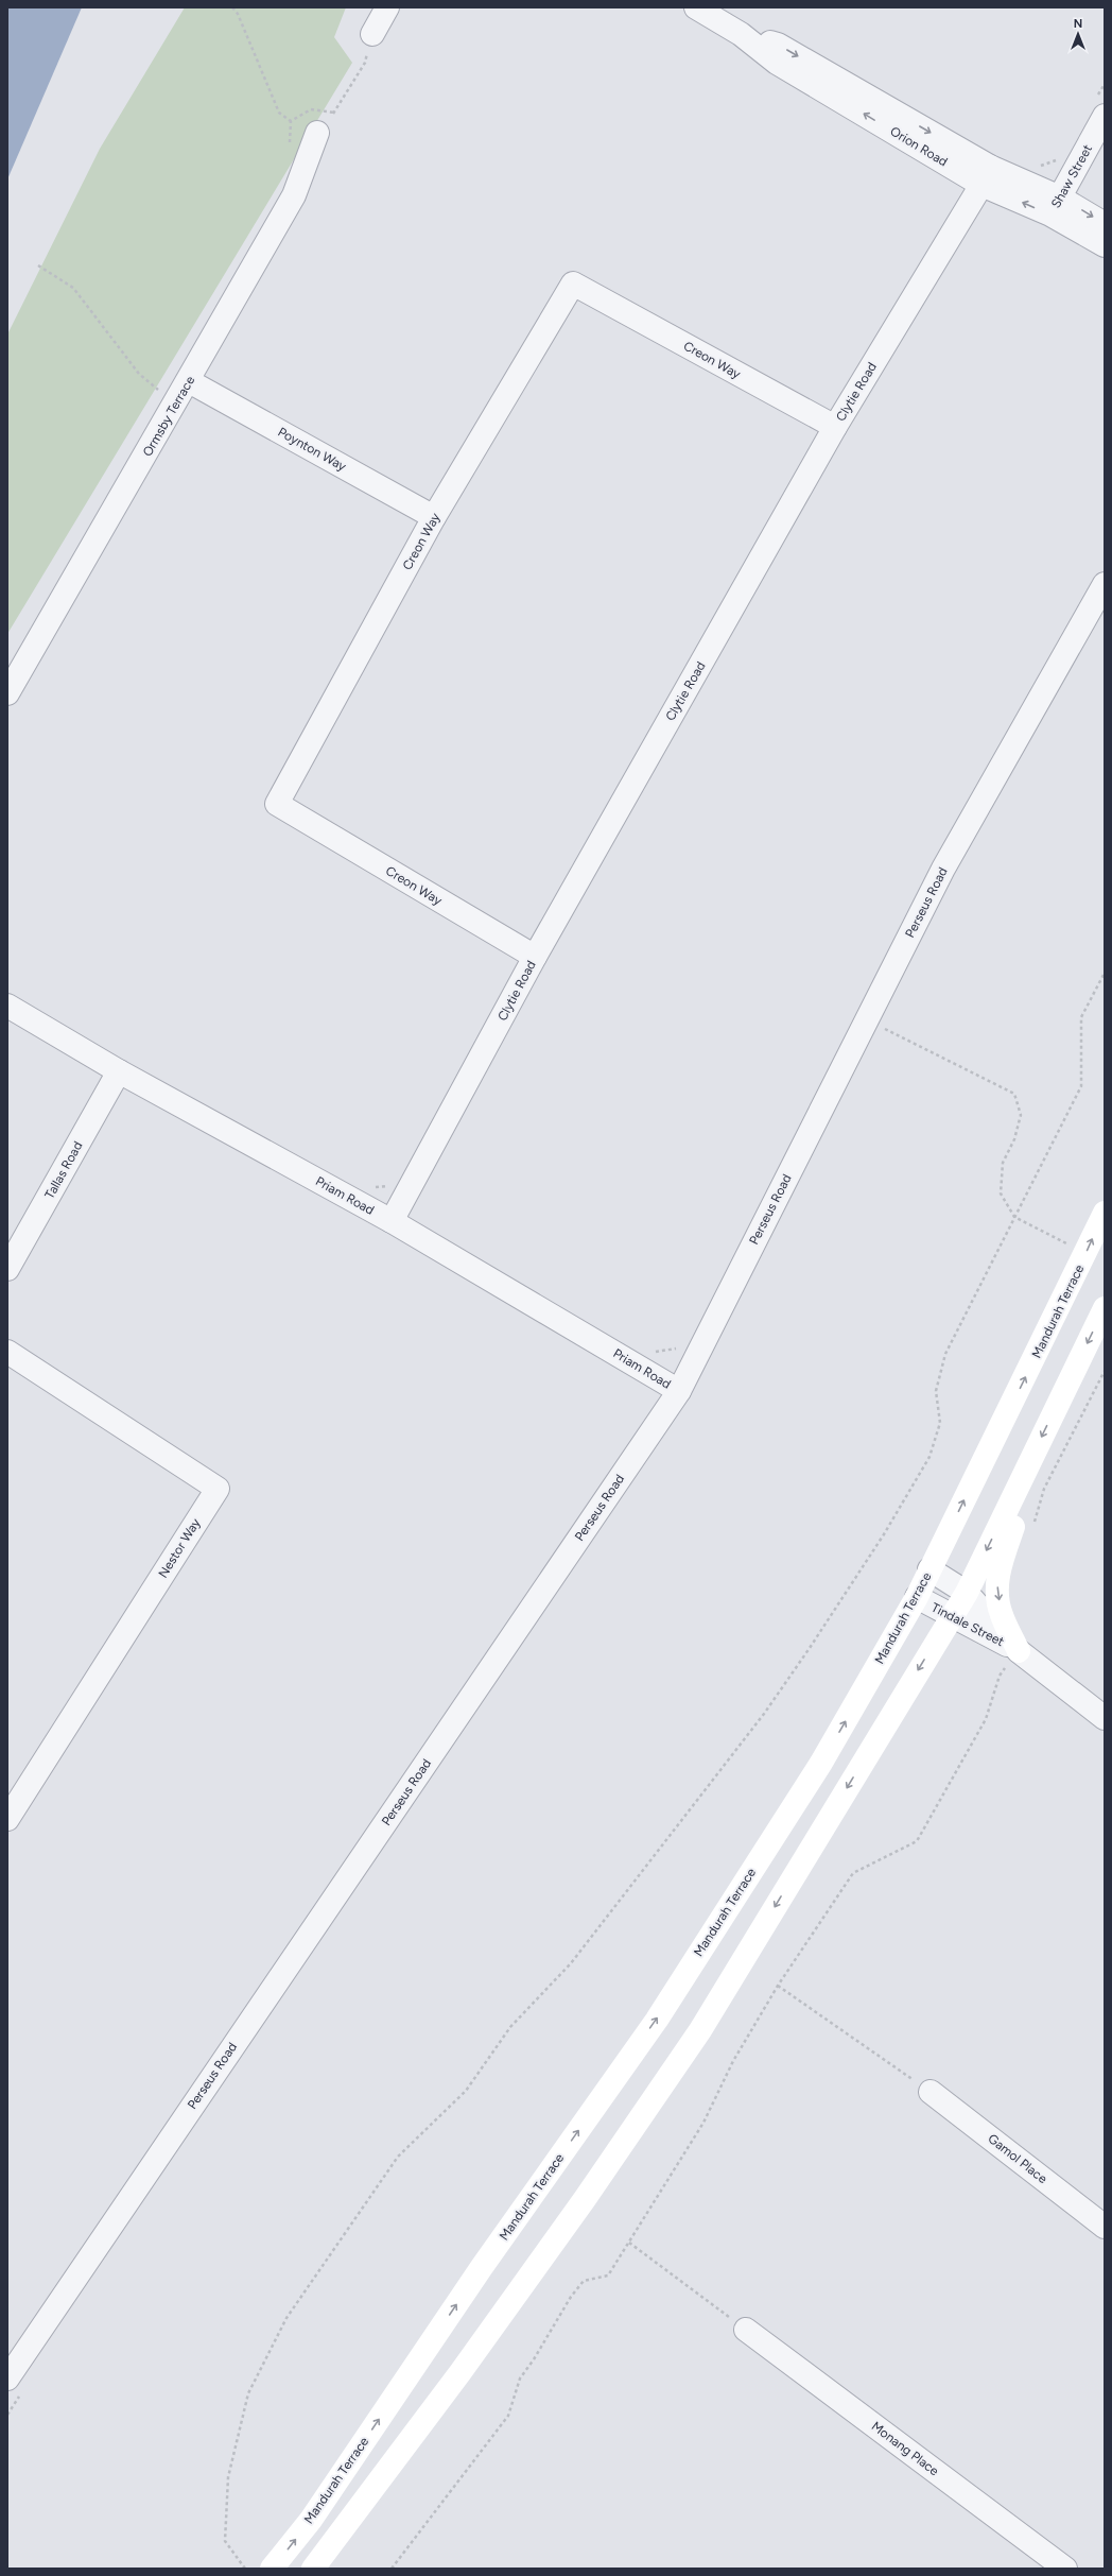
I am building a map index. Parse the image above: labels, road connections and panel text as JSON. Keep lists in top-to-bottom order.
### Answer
{
  "streets": {
    "main road": ["Mandurah Terrace"],
    "street": [
      "Orion Road",
      "Shaw Street",
      "Creon Way",
      "Clytie Road",
      "Ormsby Terrace",
      "Poynton Way",
      "Perseus Road",
      "Tallas Road",
      "Priam Road",
      "Nestor Way",
      "Tindale Street",
      "Gamol Place",
      "Monang Place"
    ]
  },
  "crossings": [
    ["Orion Road", "Shaw Street"],
    ["Orion Road", "Clytie Road"],
    ["Creon Way", "Clytie Road"],
    ["Creon Way", "Poynton Way"],
    ["Clytie Road", "Priam Road"],
    ["Ormsby Terrace", "Poynton Way"],
    ["Perseus Road", "Priam Road"],
    ["Tallas Road", "Priam Road"],
    ["Mandurah Terrace", "Tindale Street"]
  ],
  "north": "top"
}
